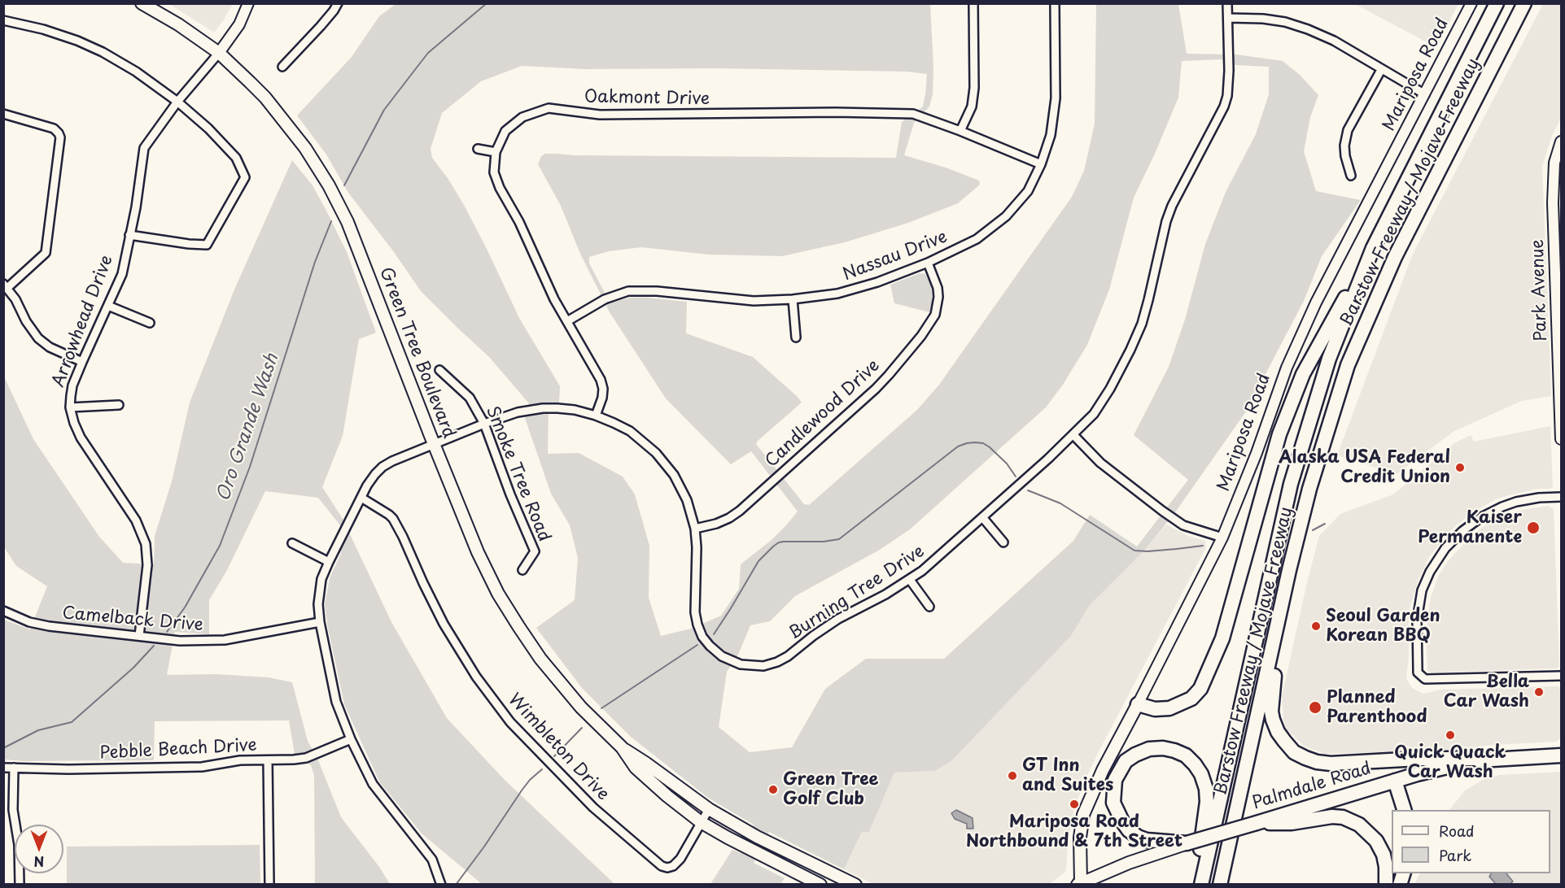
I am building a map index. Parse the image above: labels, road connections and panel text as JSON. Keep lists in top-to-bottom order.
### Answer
{
  "streets": {
    "highway": ["Barstow Freeway / Mojave Freeway", "Palmdale Road"],
    "main road": [
      "Mariposa Road",
      "Park Avenue",
      "Arrowhead Drive",
      "Green Tree Boulevard"
    ],
    "street": [
      "Oakmont Drive",
      "Nassau Drive",
      "Candlewood Drive",
      "Smoke Tree Road",
      "Burning Tree Drive",
      "Camelback Drive",
      "Wimbleton Drive",
      "Pebble Beach Drive"
    ]
  },
  "crossings": [
    ["Mariposa Road", "Palmdale Road"],
    ["Oakmont Drive", "Nassau Drive"],
    ["Oakmont Drive", "Burning Tree Drive"],
    ["Nassau Drive", "Candlewood Drive"],
    ["Arrowhead Drive", "Green Tree Boulevard"],
    ["Arrowhead Drive", "Camelback Drive"],
    ["Green Tree Boulevard", "Burning Tree Drive"],
    ["Green Tree Boulevard", "Wimbleton Drive"],
    ["Candlewood Drive", "Burning Tree Drive"],
    ["Smoke Tree Road", "Burning Tree Drive"],
    ["Burning Tree Drive", "Camelback Drive"],
    ["Burning Tree Drive", "Wimbleton Drive"],
    ["Burning Tree Drive", "Pebble Beach Drive"]
  ],
  "water": ["Oro Grande Wash"],
  "places": [
    "Alaska USA Federal Credit Union",
    "Kaiser Permanente",
    "Seoul Garden Korean BBQ",
    "Bella Car Wash",
    "Planned Parenthood",
    "Quick Quack Car Wash",
    "GT Inn and Suites",
    "Green Tree Golf Club",
    "Mariposa Road Northbound & 7th Street"
  ],
  "legend": ["Road", "Park"],
  "north": "bottom"
}
